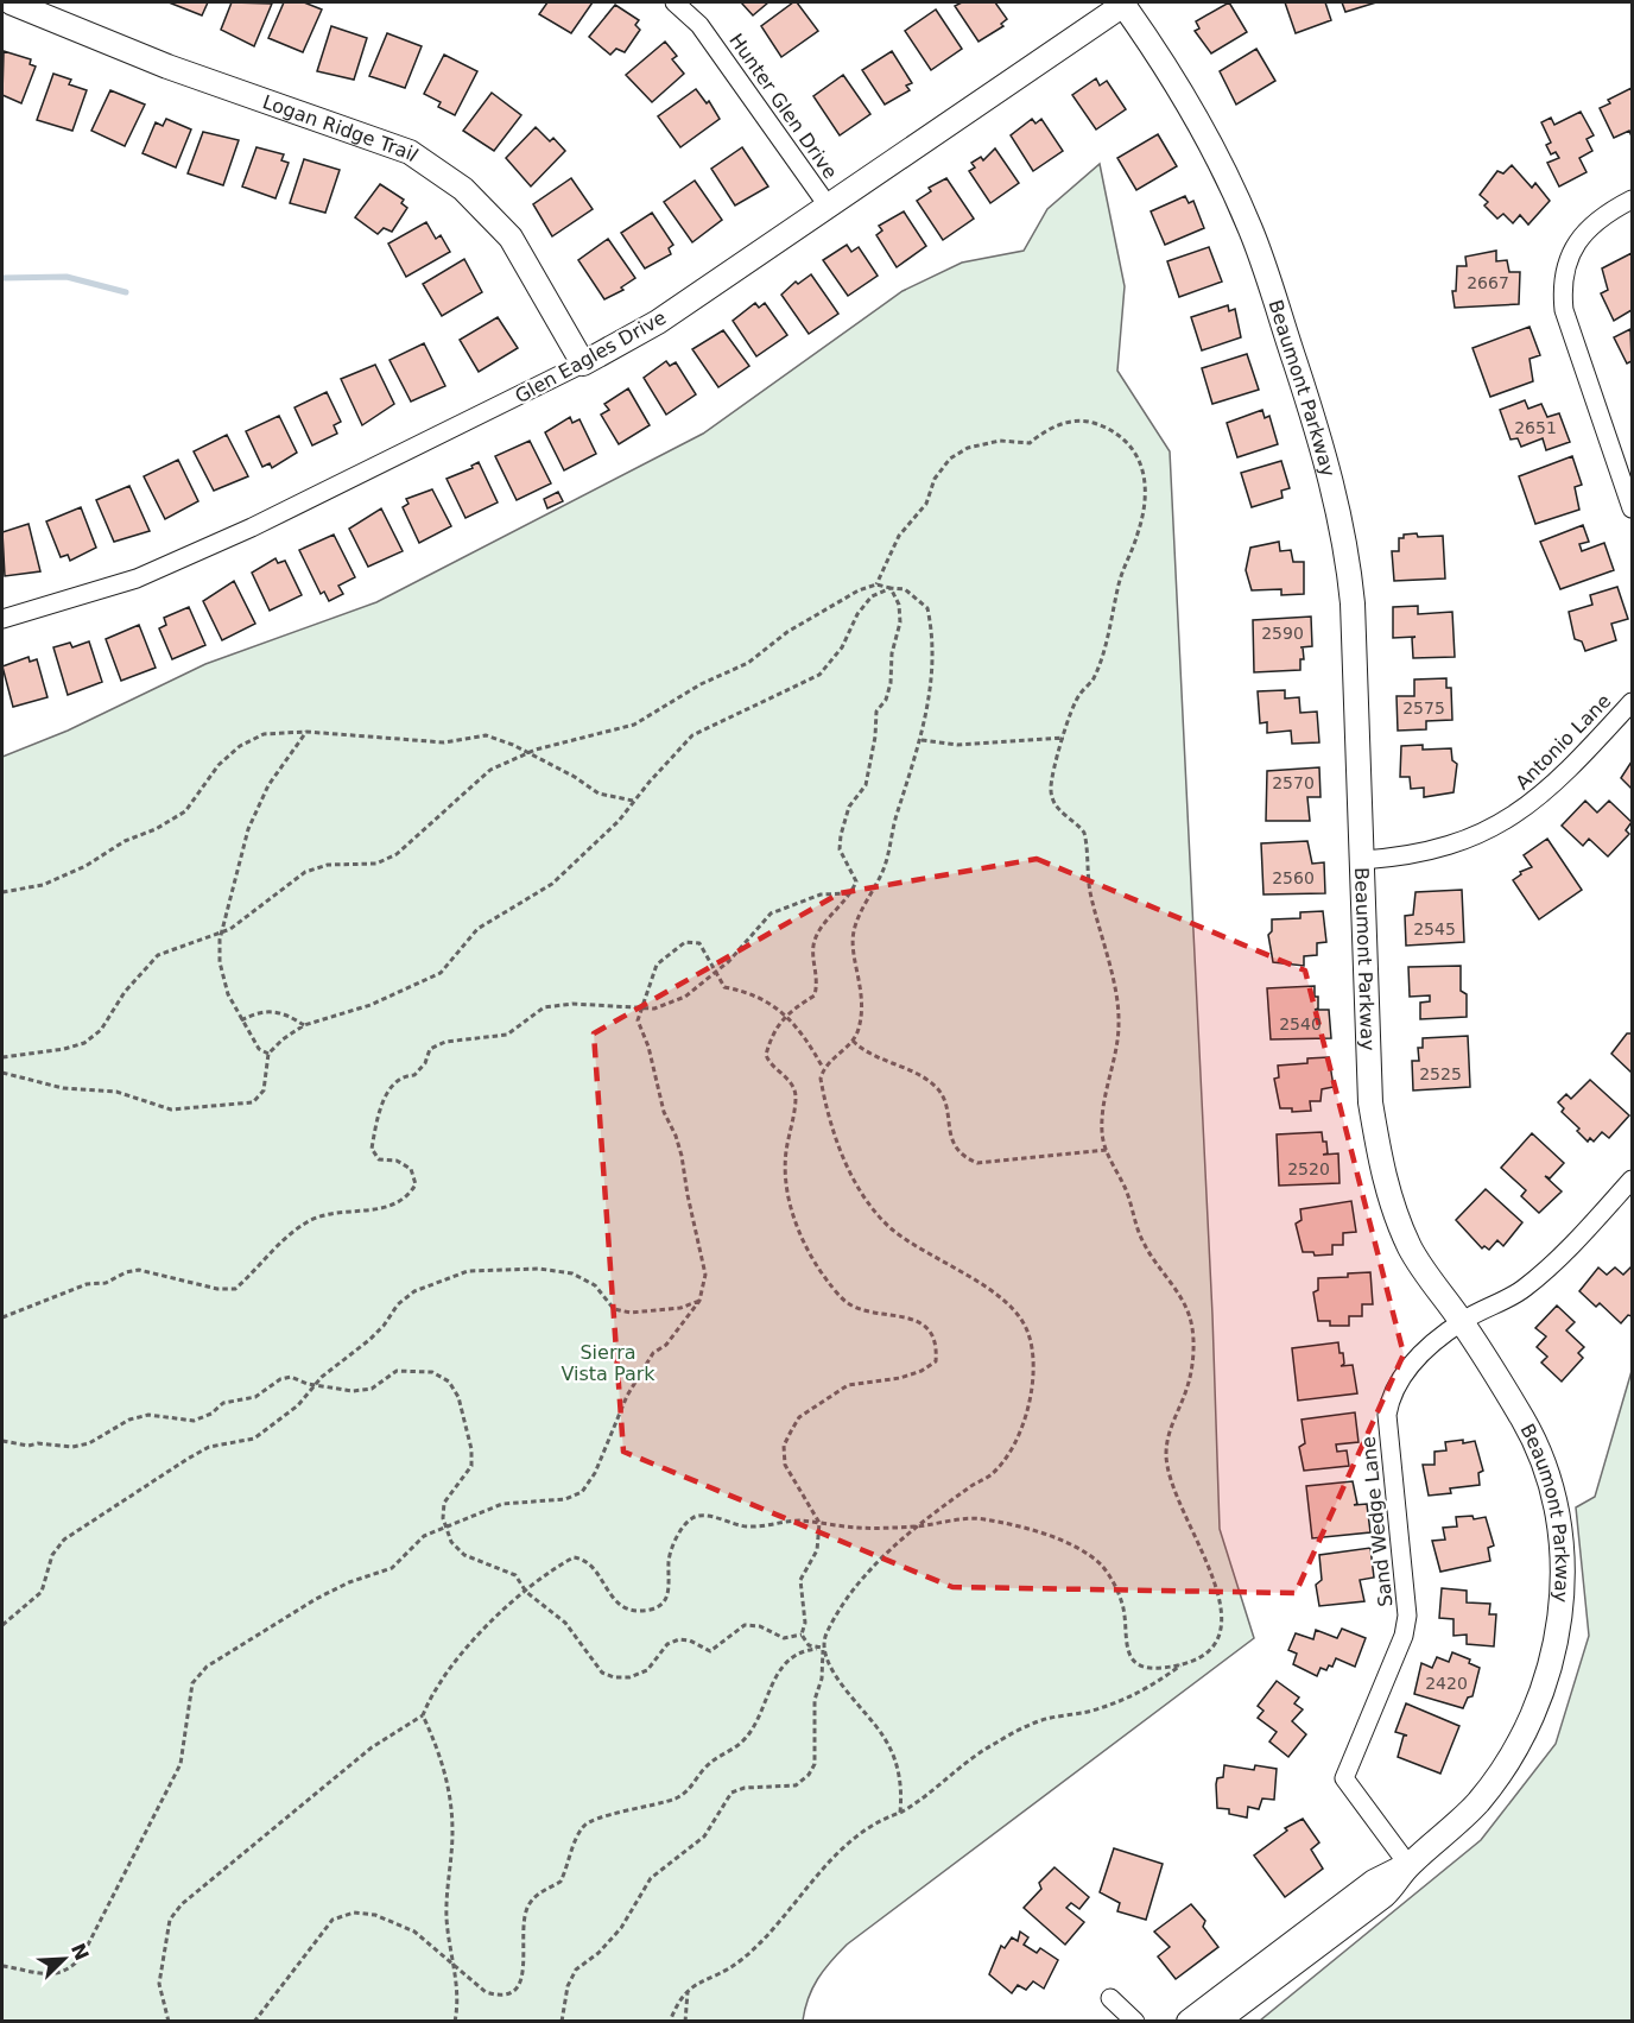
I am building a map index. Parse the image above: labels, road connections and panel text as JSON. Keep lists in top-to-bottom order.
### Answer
{
  "streets": {
    "street": [
      "Hunter Glen Drive",
      "Logan Ridge Trail",
      "Glen Eagles Drive",
      "Beaumont Parkway",
      "Antonio Lane",
      "Sand Wedge Lane"
    ]
  },
  "crossings": [
    ["Hunter Glen Drive", "Glen Eagles Drive"],
    ["Logan Ridge Trail", "Glen Eagles Drive"],
    ["Glen Eagles Drive", "Beaumont Parkway"],
    ["Beaumont Parkway", "Antonio Lane"],
    ["Beaumont Parkway", "Sand Wedge Lane"]
  ],
  "parks": ["Sierra Vista Park"],
  "house_numbers": [
    "2667",
    "2651",
    "2590",
    "2575",
    "2570",
    "2560",
    "2545",
    "2540",
    "2525",
    "2520",
    "2420"
  ],
  "north": "top right"
}
